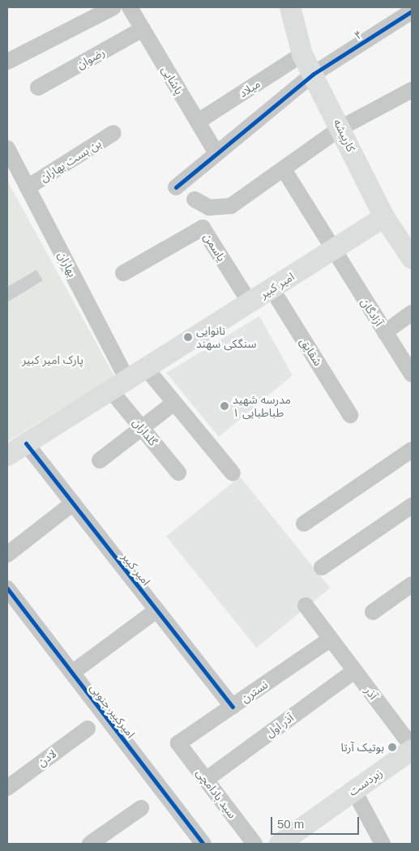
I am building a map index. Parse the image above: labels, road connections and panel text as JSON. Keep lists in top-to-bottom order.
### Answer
{
  "streets": {
    "main road": ["کارپیشه", "امیر کبیر", "زبردست"],
    "street": [
      "۴",
      "رضوان",
      "پاشایی",
      "میلاد",
      "بن بست بهاران",
      "یاسمن",
      "بهاران",
      "آزادگان",
      "شقایق",
      "گلداران",
      "نسترن",
      "آذر",
      "امیرکبیر جنوبی",
      "آذر اول",
      "لادن",
      "سید بادامچی"
    ]
  },
  "crossings": [
    ["۴", "پاشایی"],
    ["۴", "کارپیشه"],
    ["رضوان", "پاشایی"],
    ["پاشایی", "میلاد"],
    ["میلاد", "کارپیشه"],
    ["کارپیشه", "امیر کبیر"],
    ["بن بست بهاران", "بهاران"],
    ["یاسمن", "امیر کبیر"],
    ["بهاران", "امیر کبیر"],
    ["بهاران", "گلداران"],
    ["امیر کبیر", "آزادگان"],
    ["امیر کبیر", "شقایق"],
    ["امیر کبیر", "گلداران"],
    ["امیر کبیر", "نسترن"],
    ["نسترن", "آذر"],
    ["نسترن", "سید بادامچی"],
    ["آذر", "آذر اول"],
    ["آذر", "زبردست"],
    ["آذر اول", "سید بادامچی"]
  ],
  "parks": ["پارک امیر کبیر"],
  "places": ["نانوایی سنگکی سهند", "مدرسه شهید طباطبایی ۱", "بوتیک آرتا"],
  "scale_bar": "50 m"
}
